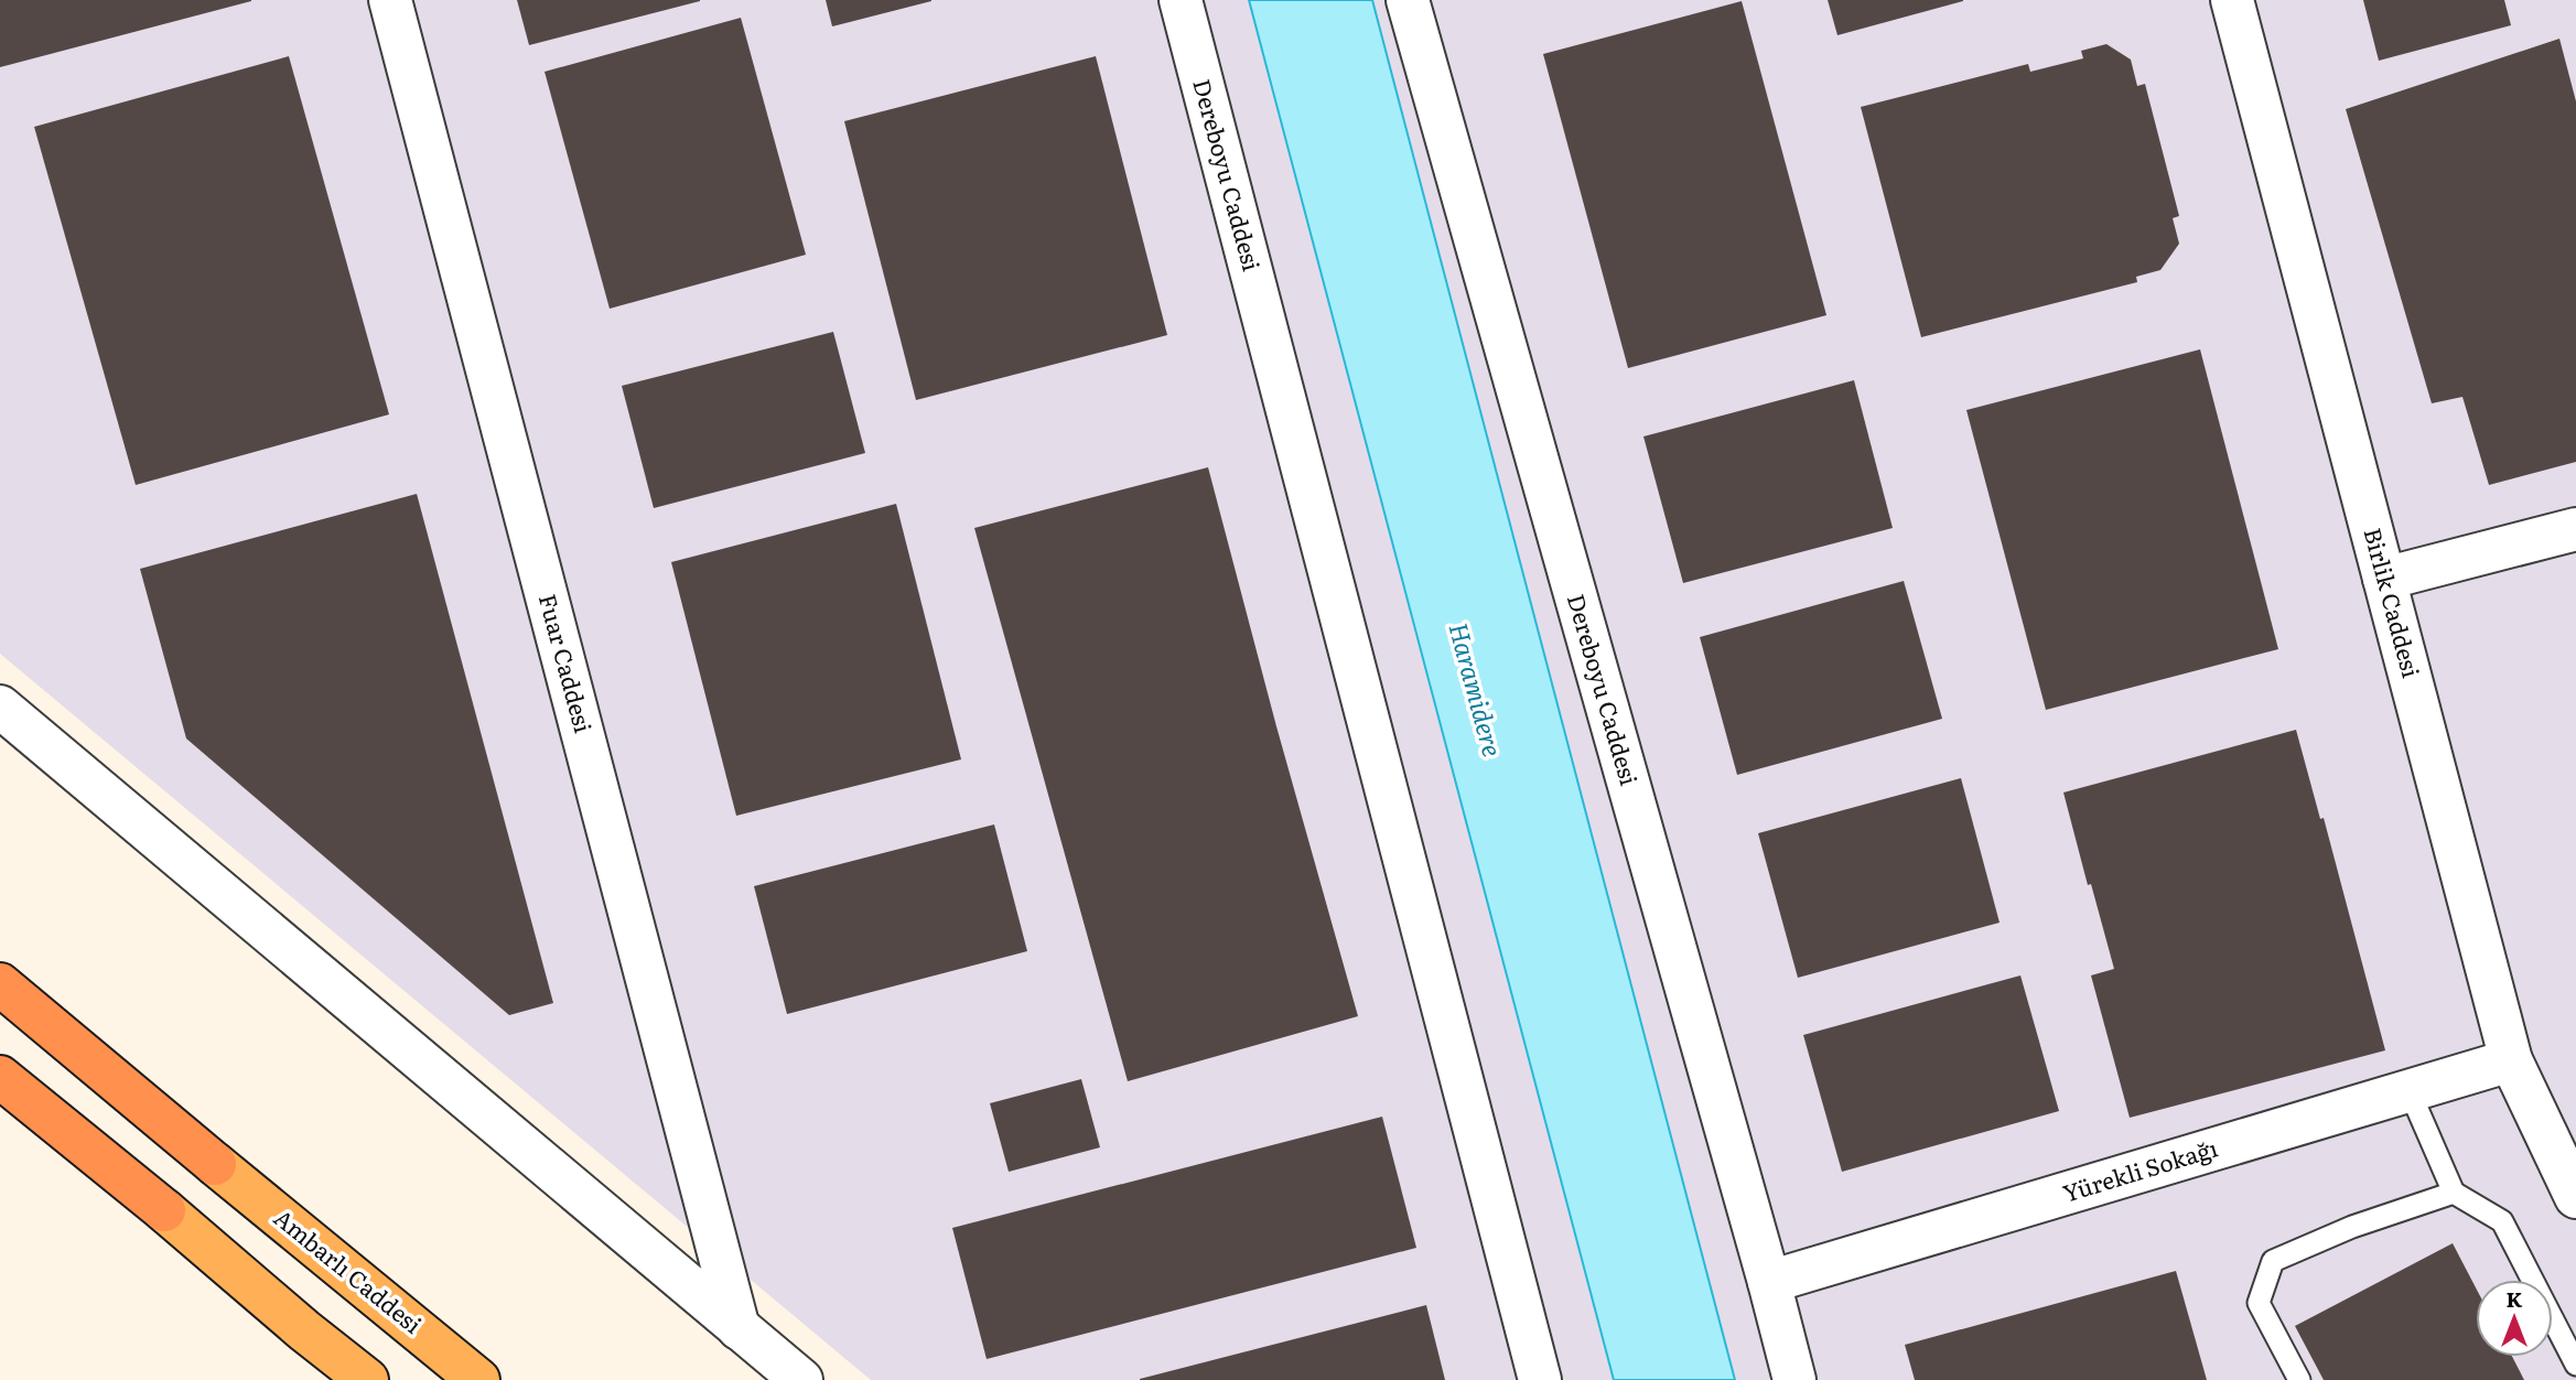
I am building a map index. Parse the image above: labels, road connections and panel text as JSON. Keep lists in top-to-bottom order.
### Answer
{
  "streets": {
    "main road": ["Ambarlı Caddesi"],
    "street": [
      "Dereboyu Caddesi",
      "Birlik Caddesi",
      "Fuar Caddesi",
      "Yürekli Sokağı"
    ]
  },
  "crossings": [
    ["Dereboyu Caddesi", "Yürekli Sokağı"],
    ["Birlik Caddesi", "Yürekli Sokağı"]
  ],
  "water": ["Haramidere"],
  "north": "top"
}
